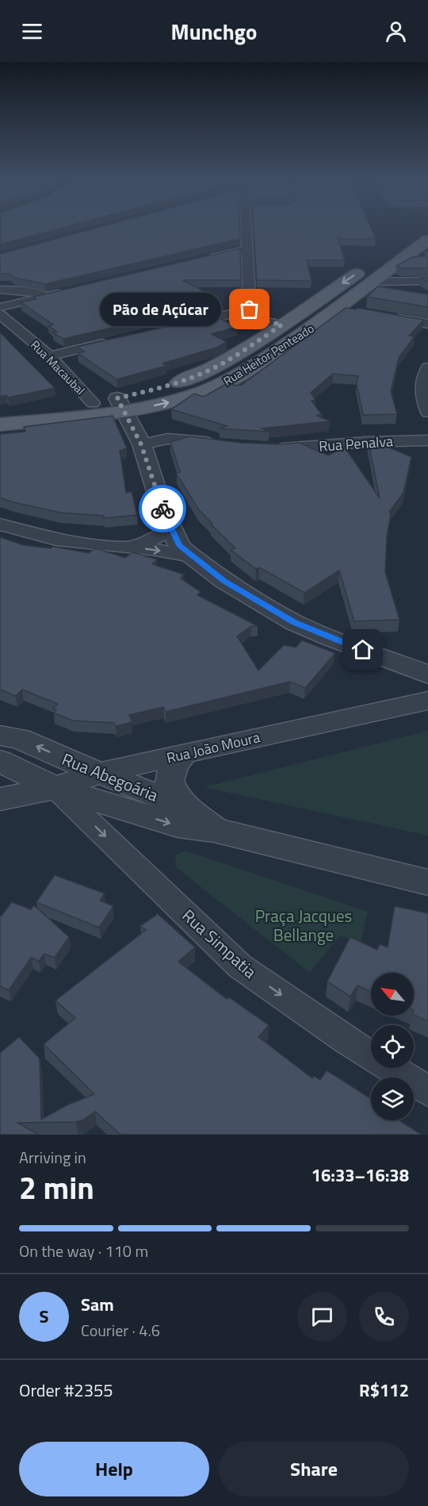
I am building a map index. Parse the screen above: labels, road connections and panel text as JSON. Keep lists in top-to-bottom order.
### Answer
{
  "streets": {
    "main road": ["Rua Heitor Penteado"],
    "street": [
      "Rua Macaubal",
      "Rua Penalva",
      "Rua João Moura",
      "Rua Abegoária",
      "Rua Simpatia"
    ]
  },
  "crossings": [
    ["Rua Heitor Penteado", "Rua Macaubal"],
    ["Rua João Moura", "Rua Abegoária"],
    ["Rua João Moura", "Rua Simpatia"],
    ["Rua Abegoária", "Rua Simpatia"]
  ],
  "one_way": ["Rua Simpatia"],
  "parks": ["Praça Jacques Bellange"],
  "places": ["Pão de Açúcar"],
  "north": "top left",
  "page": {
    "header": "Munchgo",
    "bubble": "Pão de Açúcar",
    "heading": ["2 min", "Arriving in", "16:33–16:38"],
    "panel": [
      "Sam",
      "Courier · 4.6",
      "Order #2355",
      "R$112"
    ],
    "bar": "On the way · 110 m",
    "round": "S",
    "buttons": ["Help", "Share"]
  }
}
